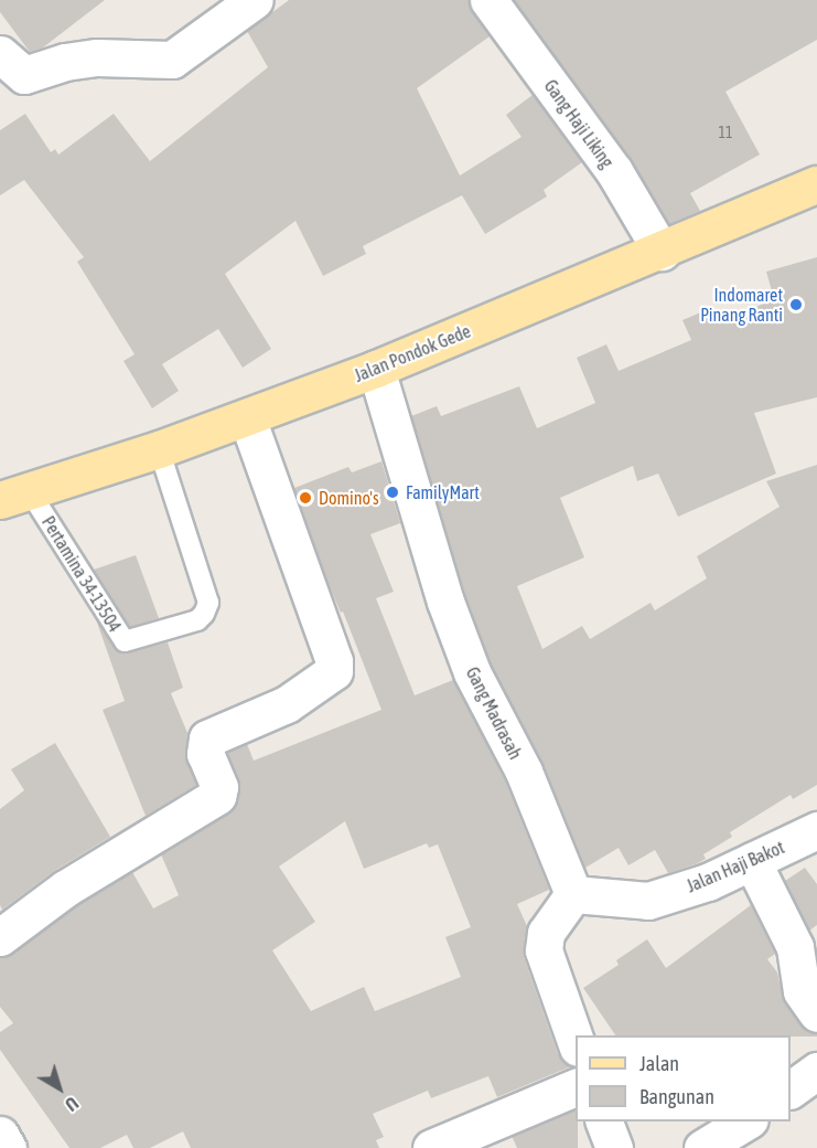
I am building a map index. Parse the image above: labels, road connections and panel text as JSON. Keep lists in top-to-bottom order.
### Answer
{
  "streets": {
    "main road": ["Jalan Pondok Gede"],
    "street": ["Gang Haji Liking", "Gang Madrasah", "Jalan Haji Bakot"],
    "lane": ["Pertamina 34-13504"]
  },
  "crossings": [
    ["Gang Haji Liking", "Jalan Pondok Gede"],
    ["Jalan Pondok Gede", "Pertamina 34-13504"],
    ["Jalan Pondok Gede", "Gang Madrasah"],
    ["Gang Madrasah", "Jalan Haji Bakot"]
  ],
  "places": ["Indomaret Pinang Ranti", "FamilyMart", "Domino's"],
  "house_numbers": ["11"],
  "legend": ["Jalan", "Bangunan"],
  "north": "bottom right"
}
